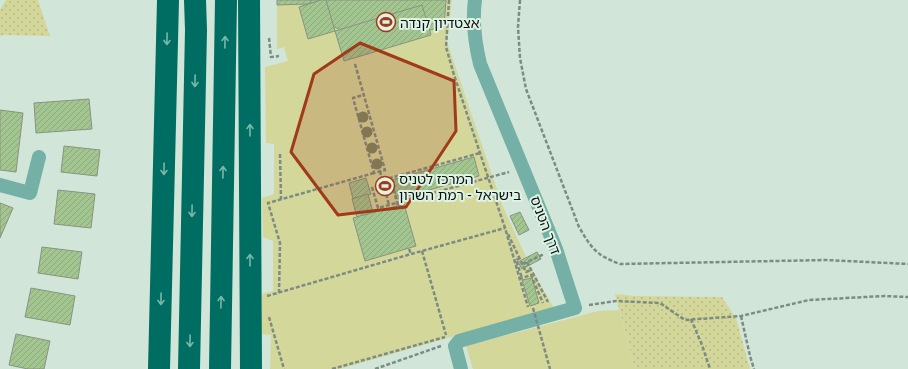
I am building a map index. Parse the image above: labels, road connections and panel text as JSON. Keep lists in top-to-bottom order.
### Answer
{
  "streets": {
    "street": ["דרך הטניס"]
  },
  "places": {
    "sports": ["אצטדיון קנדה", "המרכז לטניס בישראל - רמת השרון"]
  }
}
